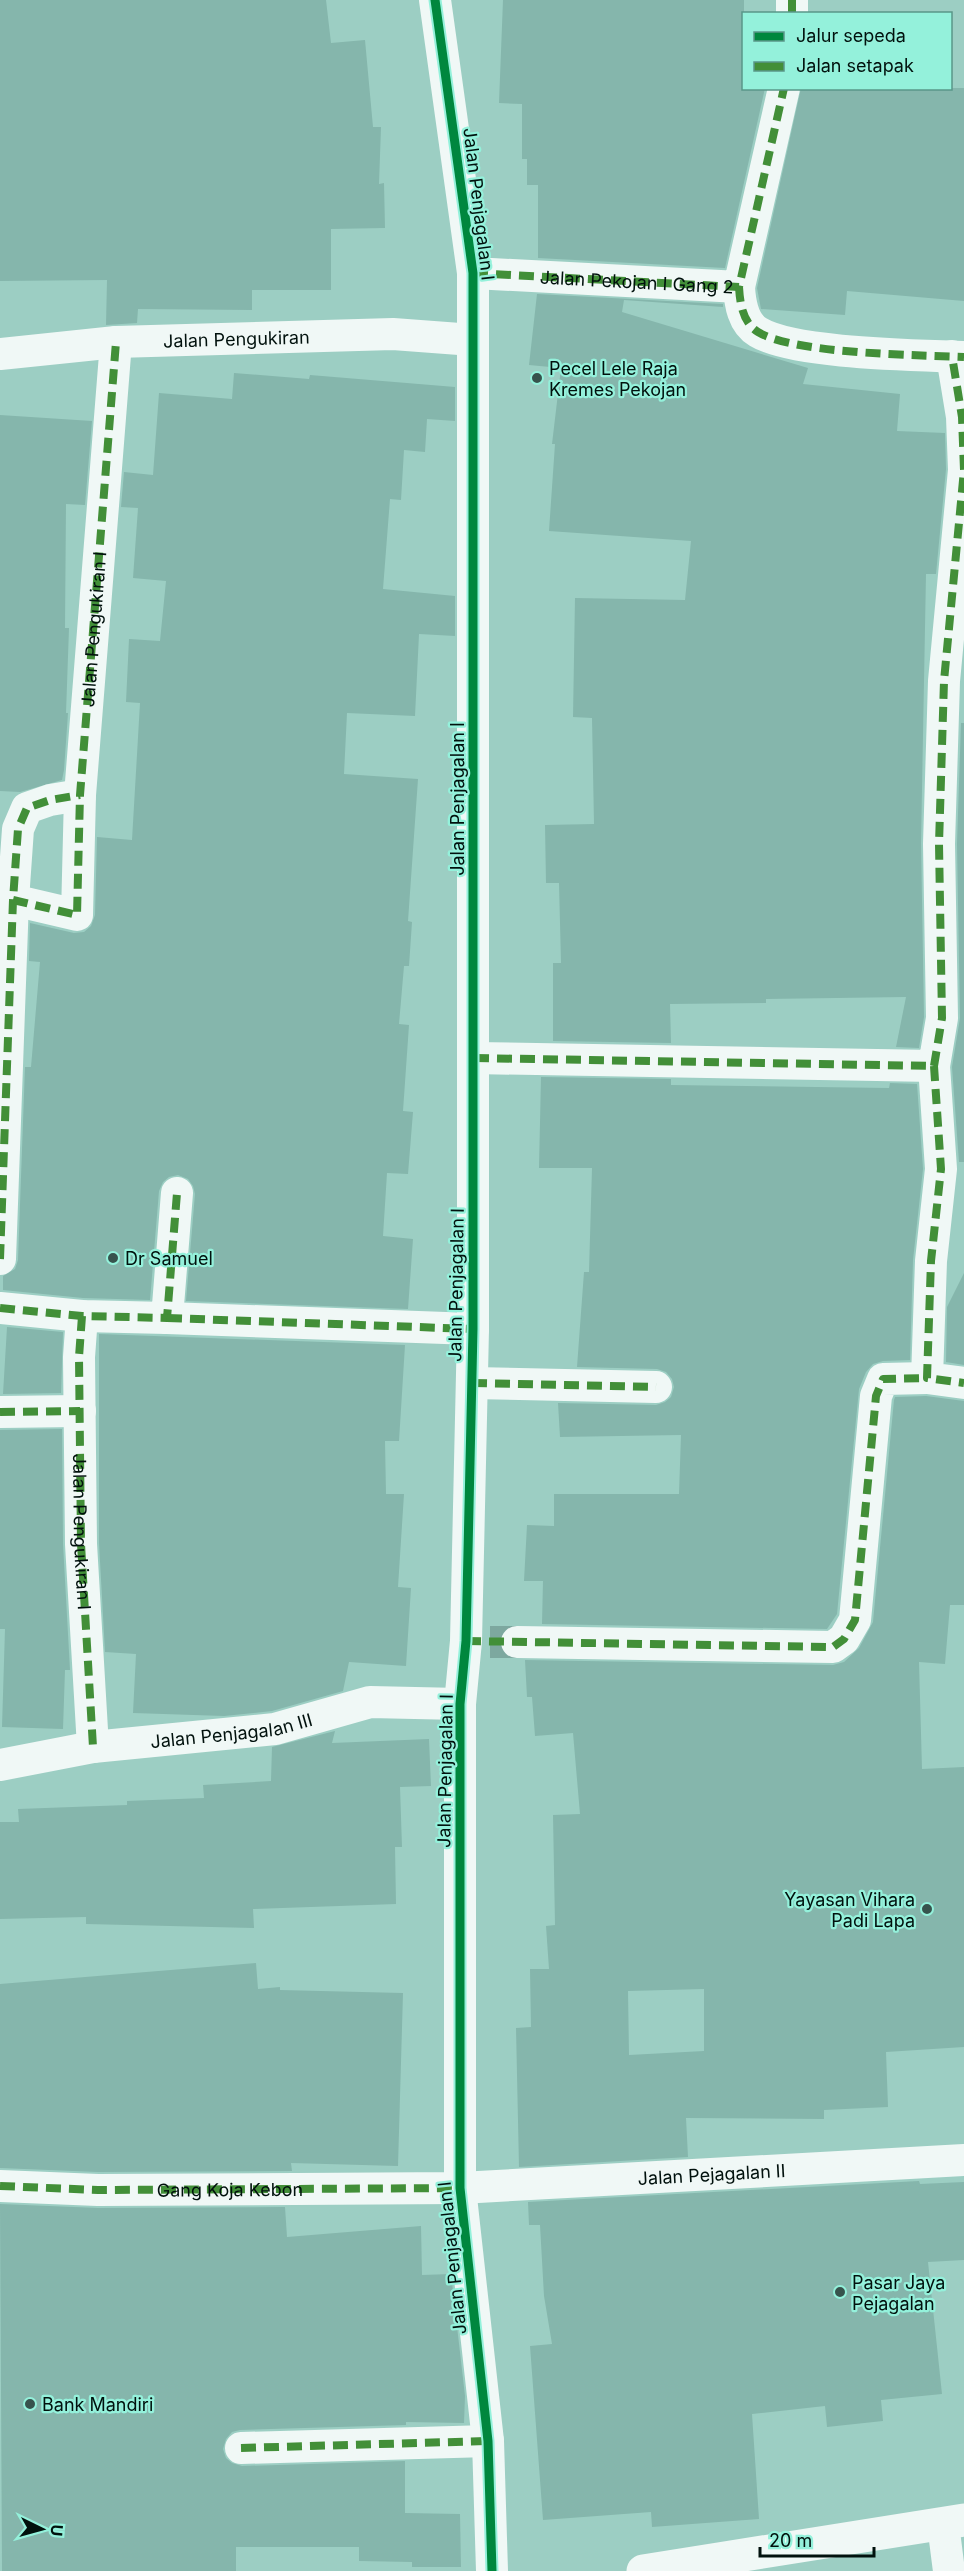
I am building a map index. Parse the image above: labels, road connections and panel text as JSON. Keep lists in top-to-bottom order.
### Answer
{
  "streets": {
    "street": [
      "Jalan Penjagalan I",
      "Jalan Pekojan I Gang 2",
      "Jalan Pengukiran",
      "Jalan Pengukiran I",
      "Jalan Penjagalan III",
      "Jalan Pejagalan II",
      "Gang Koja Kebon"
    ]
  },
  "crossings": [
    ["Jalan Penjagalan I", "Jalan Pekojan I Gang 2"],
    ["Jalan Penjagalan I", "Jalan Pengukiran"],
    ["Jalan Penjagalan I", "Jalan Penjagalan III"],
    ["Jalan Penjagalan I", "Jalan Pejagalan II"],
    ["Jalan Penjagalan I", "Gang Koja Kebon"],
    ["Jalan Pengukiran", "Jalan Pengukiran I"],
    ["Jalan Pengukiran I", "Jalan Penjagalan III"],
    ["Jalan Pejagalan II", "Gang Koja Kebon"]
  ],
  "places": [
    "Pecel Lele Raja Kremes Pekojan",
    "Dr Samuel",
    "Yayasan Vihara Padi Lapa",
    "Pasar Jaya Pejagalan",
    "Bank Mandiri"
  ],
  "legend": ["Jalur sepeda", "Jalan setapak"],
  "scale_bar": "20 m",
  "north": "right"
}
